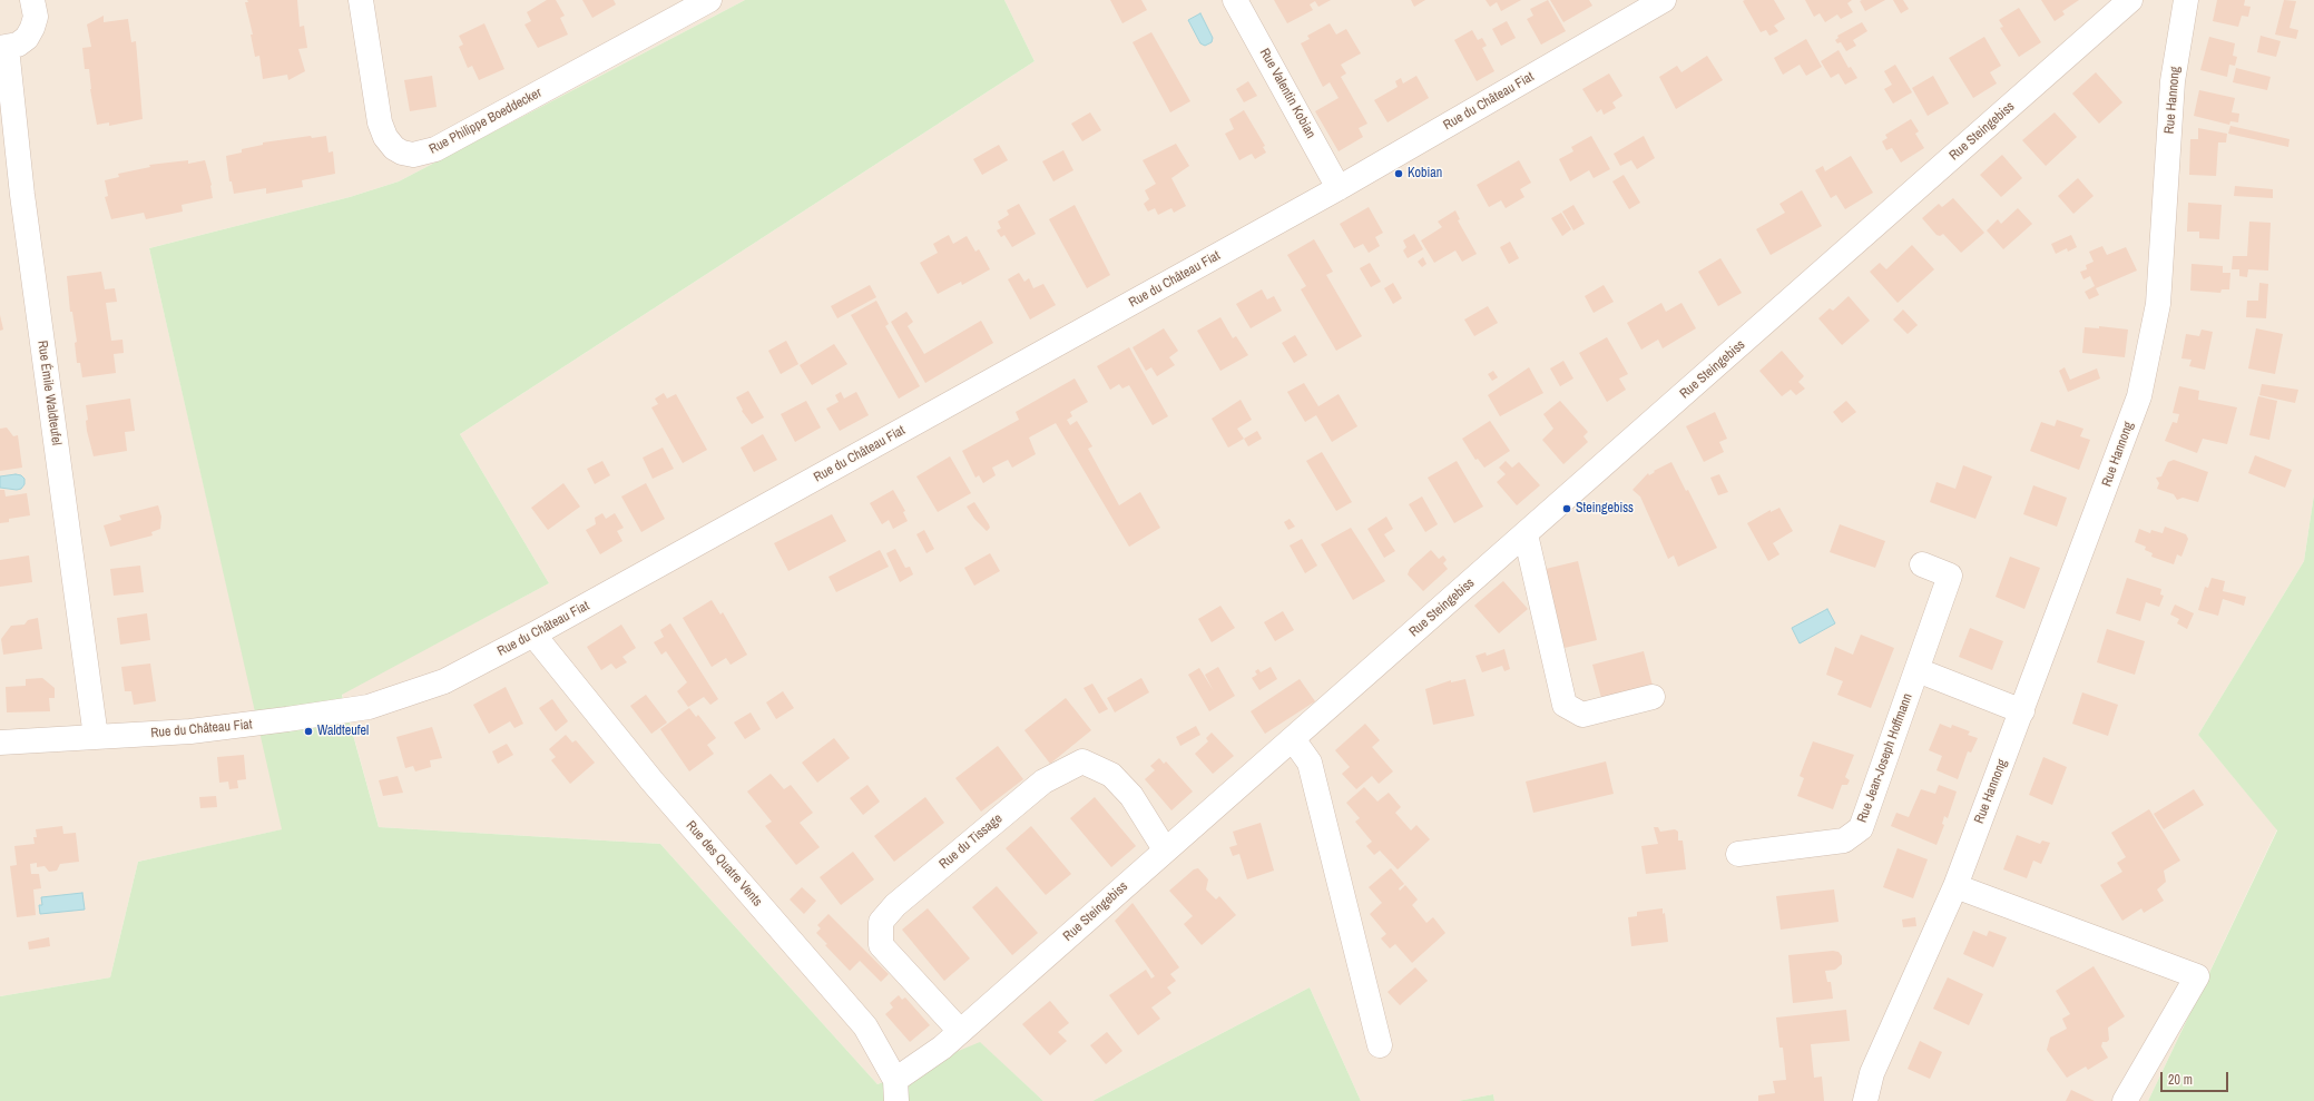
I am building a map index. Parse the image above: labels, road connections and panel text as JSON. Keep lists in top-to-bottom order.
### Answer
{
  "streets": {
    "street": [
      "Rue Valentin Kobian",
      "Rue Hannong",
      "Rue du Château Fiat",
      "Rue Philippe Boeddecker",
      "Rue Steingebiss",
      "Rue Émile Waldteufel",
      "Rue Jean-Joseph Hoffmann",
      "Rue du Tissage",
      "Rue des Quatre Vents"
    ]
  },
  "crossings": [
    ["Rue Valentin Kobian", "Rue du Château Fiat"],
    ["Rue du Château Fiat", "Rue Émile Waldteufel"],
    ["Rue du Château Fiat", "Rue des Quatre Vents"],
    ["Rue Steingebiss", "Rue du Tissage"],
    ["Rue Steingebiss", "Rue des Quatre Vents"]
  ],
  "places": ["Kobian", "Steingebiss", "Waldteufel"],
  "scale_bar": "20 m"
}
